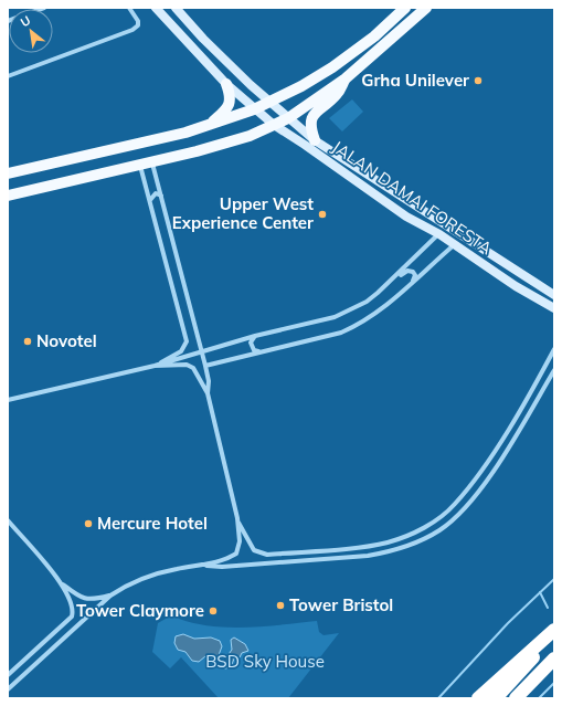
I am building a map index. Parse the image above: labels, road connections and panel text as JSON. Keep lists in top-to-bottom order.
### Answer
{
  "streets": {
    "main road": ["JALAN DAMAI FORESTA"]
  },
  "parks": ["BSD Sky House"],
  "places": [
    "Grha Unilever",
    "Upper West Experience Center",
    "Novotel",
    "Mercure Hotel",
    "Tower Bristol",
    "Tower Claymore"
  ],
  "north": "top left"
}
